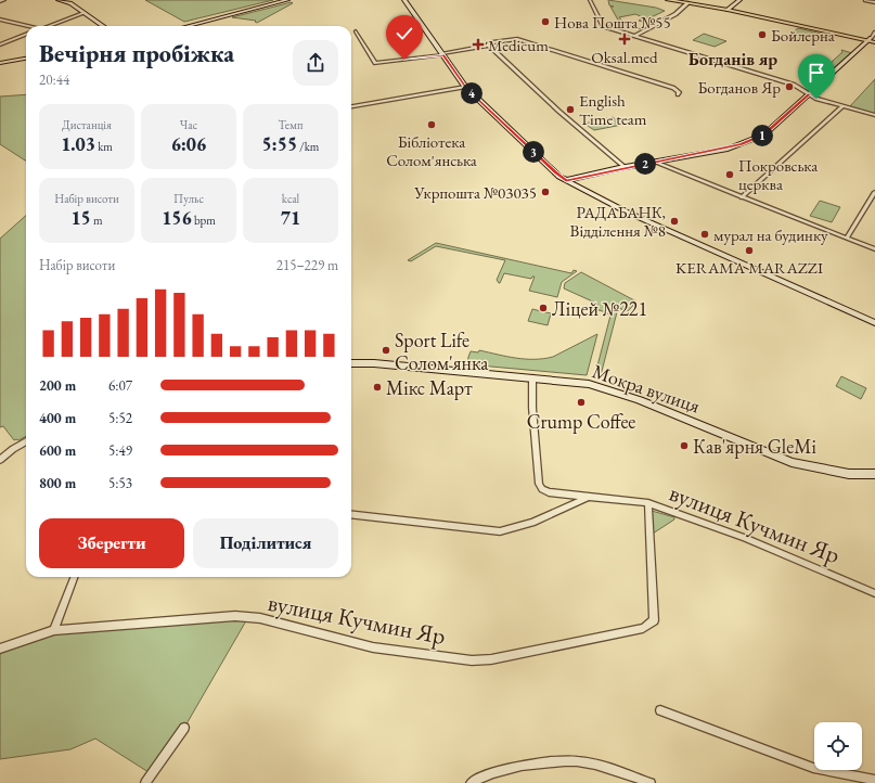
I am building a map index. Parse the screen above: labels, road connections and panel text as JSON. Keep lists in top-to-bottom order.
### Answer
{
  "streets": {
    "street": ["Мокра вулиця", "вулиця Кучмин Яр"]
  },
  "districts": ["Богданів яр"],
  "places": {
    "other": [
      "Нова Пошта №55",
      "Бойлерна",
      "Богданов Яр",
      "English Time team",
      "Бібліотека Солом'янська",
      "Покровська церква",
      "Укрпошта №03035",
      "РАДАБАНК, Відділення №8",
      "мурал на будинку",
      "KERAMA MARAZZI",
      "Ліцей №221",
      "Sport Life Солом'янка",
      "Мікс Март",
      "Crump Coffee",
      "Кав'ярня GleMi"
    ],
    "health": ["Oksal.med", "Medicum"]
  },
  "page": {
    "heading": ["Вечірня пробіжка", "20:44"],
    "pins": [
      "4",
      "1",
      "3",
      "2"
    ],
    "stats": [
      ["Дистанція", "1.03 km"],
      ["Час", "6:06"],
      ["Темп", "5:55 /km"],
      ["Набір висоти", "15 m"],
      ["Пульс", "156 bpm"],
      ["kcal", "71"]
    ],
    "chart": ["Набір висоти", "215–229 m"],
    "list": [
      {
        "name": "200 m",
        "note": "6:07"
      },
      {
        "name": "400 m",
        "note": "5:52"
      },
      {
        "name": "600 m",
        "note": "5:49"
      },
      {
        "name": "800 m",
        "note": "5:53"
      }
    ],
    "buttons": ["Зберегти", "Поділитися"]
  }
}
